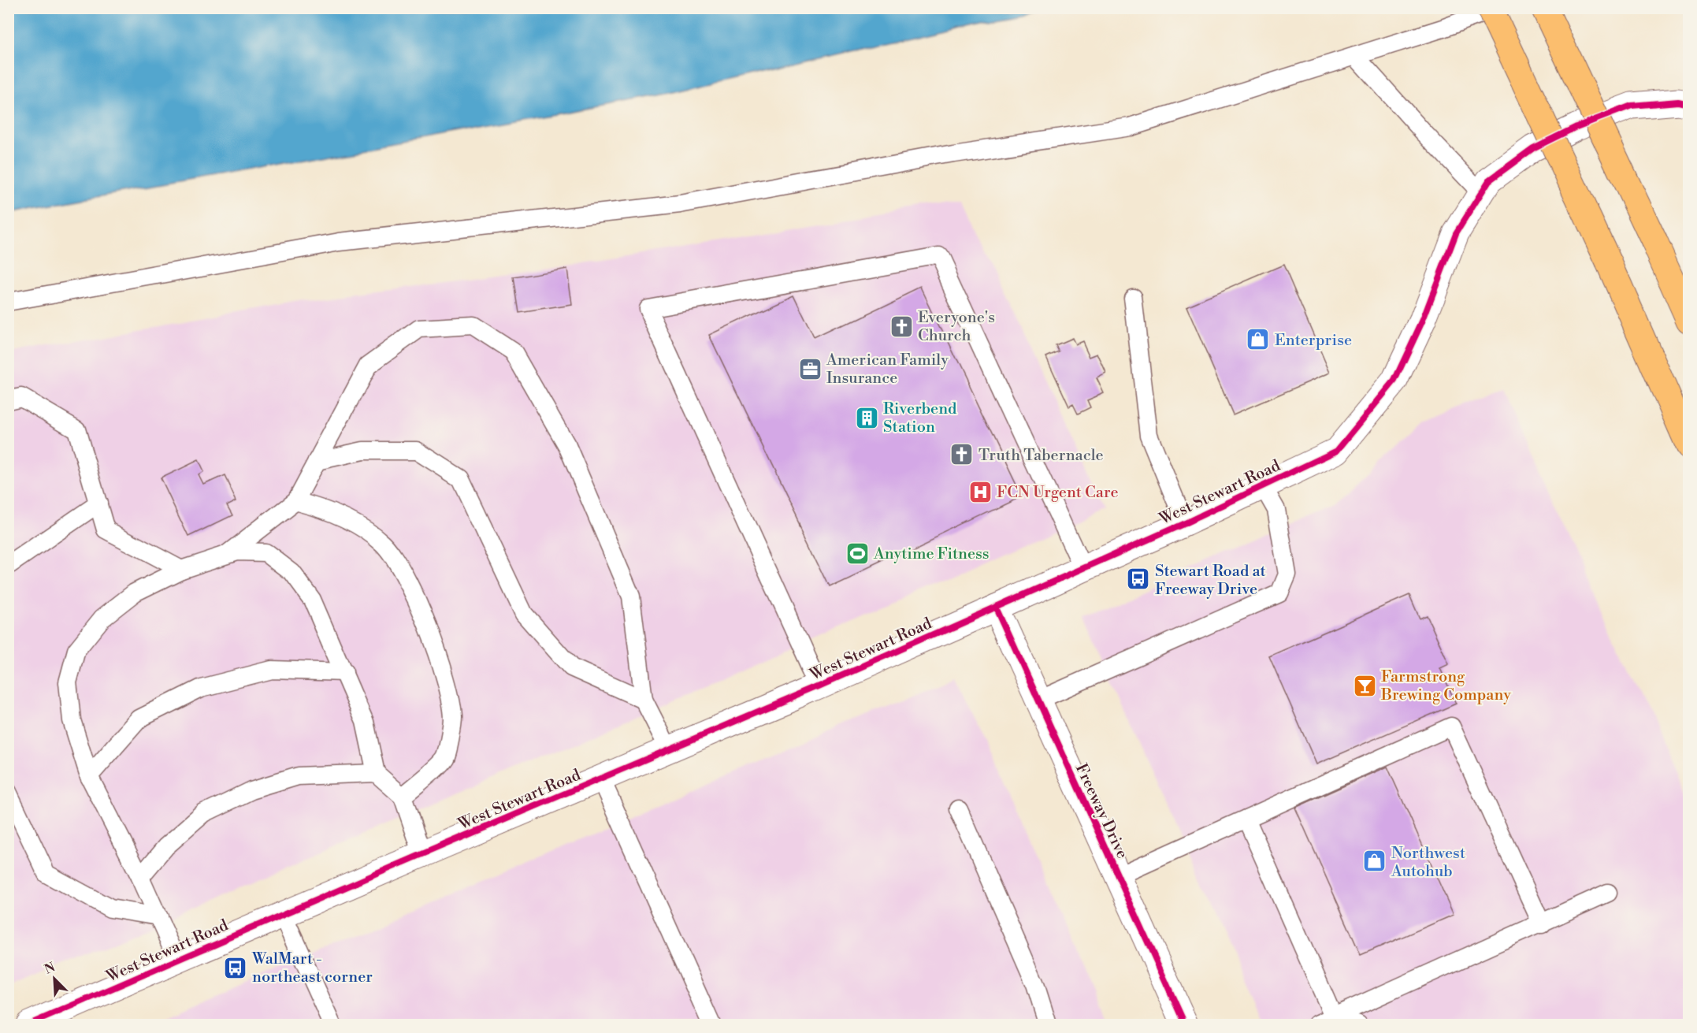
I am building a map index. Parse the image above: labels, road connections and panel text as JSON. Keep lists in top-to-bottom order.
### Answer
{
  "streets": {
    "street": ["West Stewart Road", "Freeway Drive"]
  },
  "crossings": [
    ["West Stewart Road", "Freeway Drive"]
  ],
  "places": {
    "church": ["Everyone's Church", "Truth Tabernacle"],
    "shop": ["Enterprise", "Northwest Autohub"],
    "office": ["American Family Insurance"],
    "building": ["Riverbend Station"],
    "hospital": ["FCN Urgent Care"],
    "sports": ["Anytime Fitness"],
    "bus stop": ["Stewart Road at Freeway Drive", "WalMart - northeast corner"],
    "bar": ["Farmstrong Brewing Company"]
  },
  "north": "top left"
}
